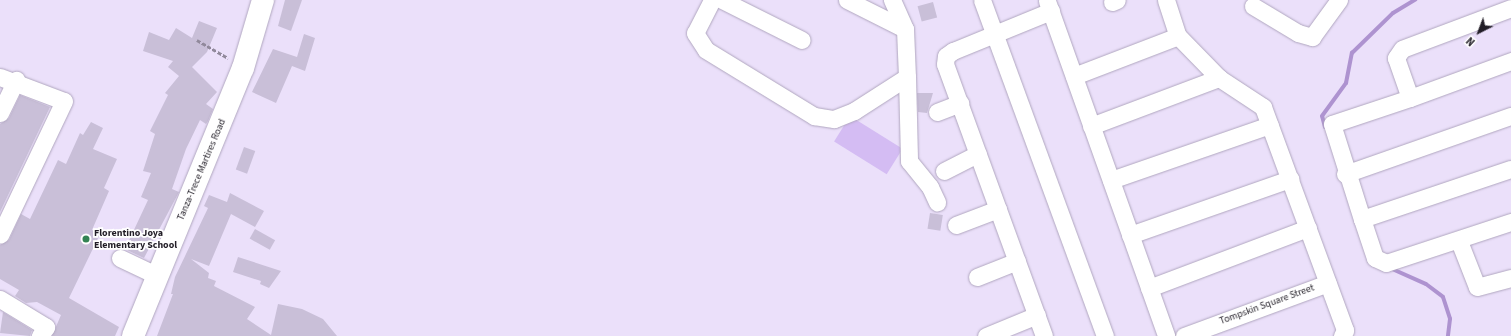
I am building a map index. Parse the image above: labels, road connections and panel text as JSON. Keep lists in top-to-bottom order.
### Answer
{
  "streets": {
    "main road": ["Tanza-Trece Martires Road"],
    "street": ["Tompskin Square Street"]
  },
  "places": ["Florentino Joya Elementary School"],
  "north": "bottom left"
}
